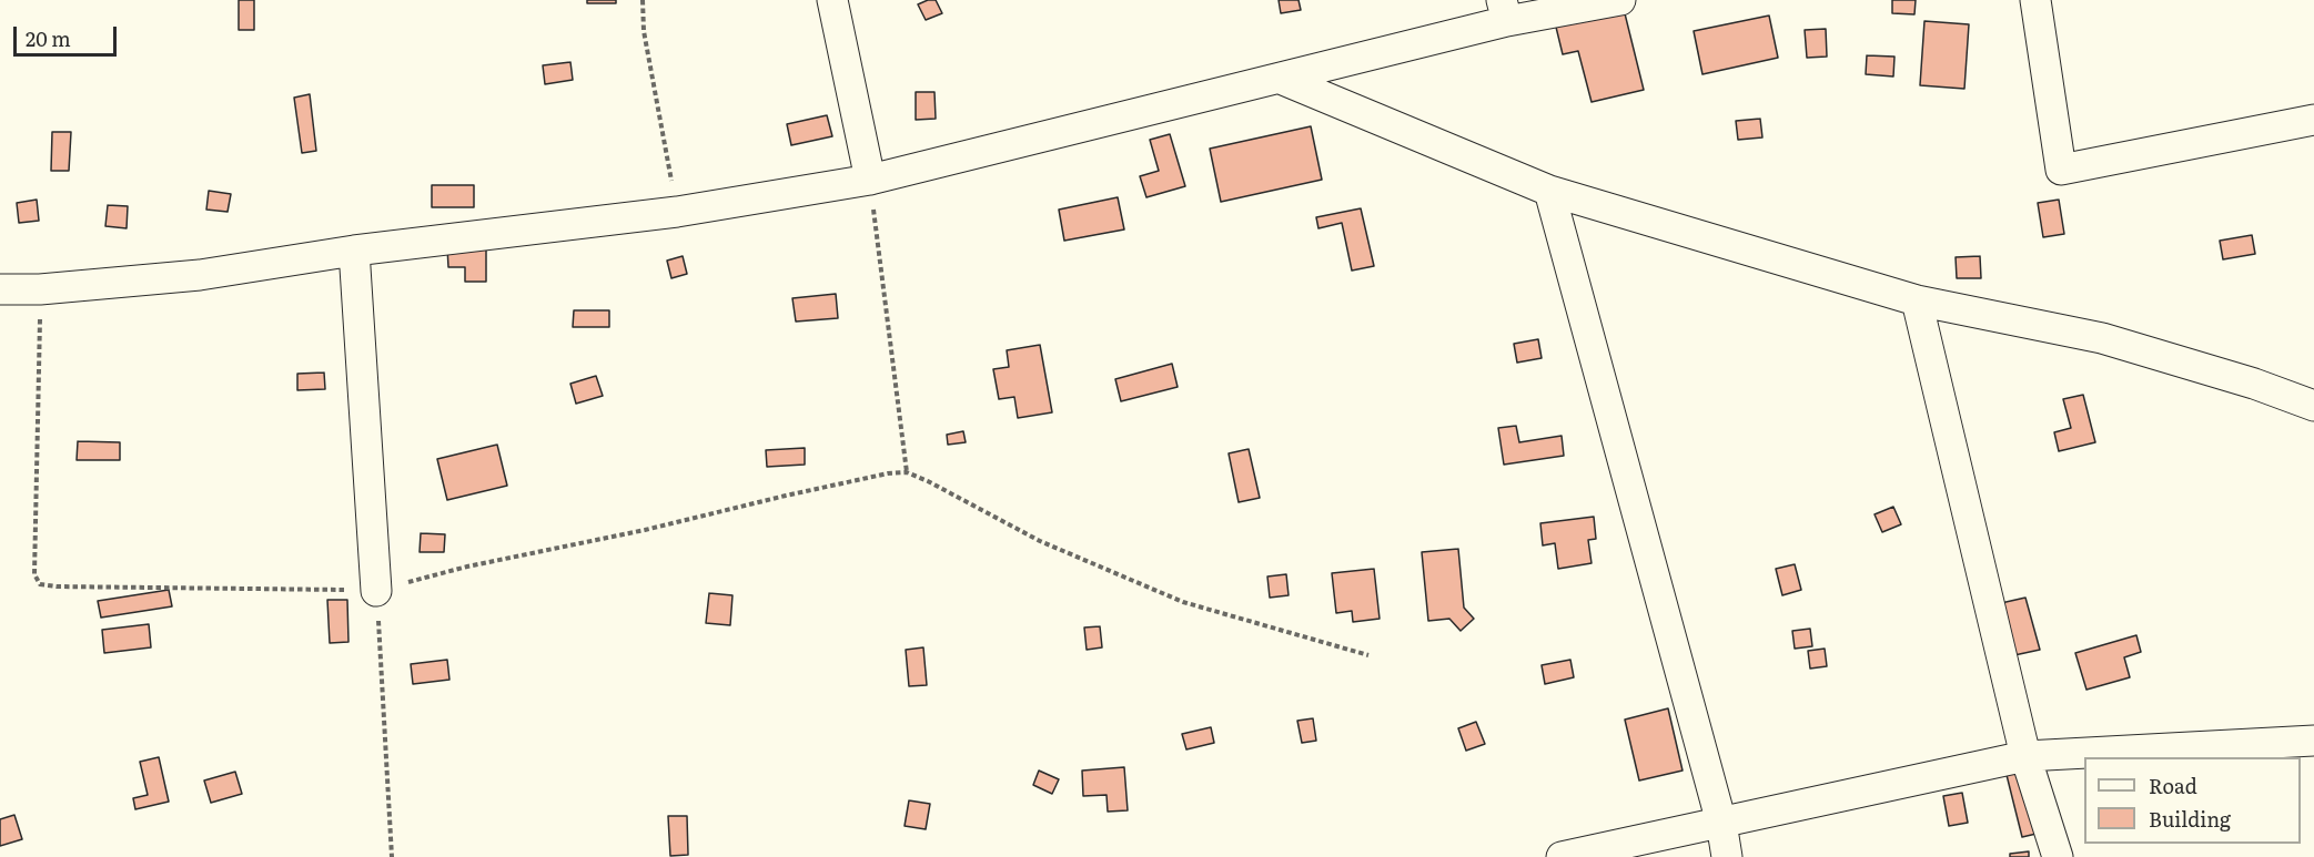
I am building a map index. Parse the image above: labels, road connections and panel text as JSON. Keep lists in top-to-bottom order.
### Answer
{
  "legend": ["Road", "Building"],
  "scale_bar": "20 m"
}
